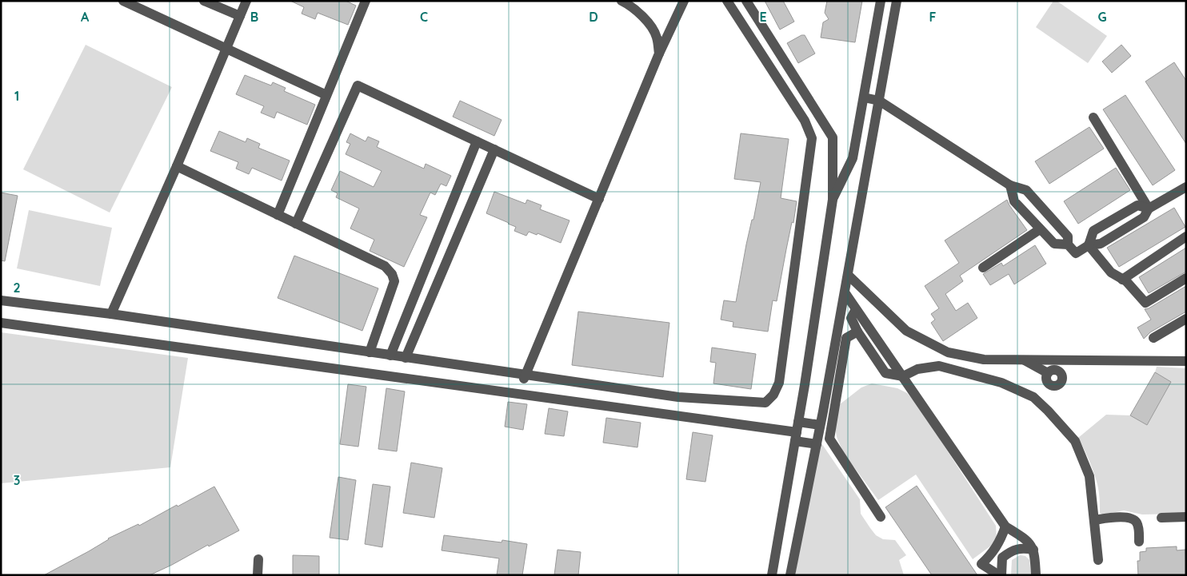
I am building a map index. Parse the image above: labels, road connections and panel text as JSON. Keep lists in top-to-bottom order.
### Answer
{
  "grid": {
    "columns": [
      "A",
      "B",
      "C",
      "D",
      "E",
      "F",
      "G"
    ],
    "rows": ["1", "2", "3"]
  }
}
